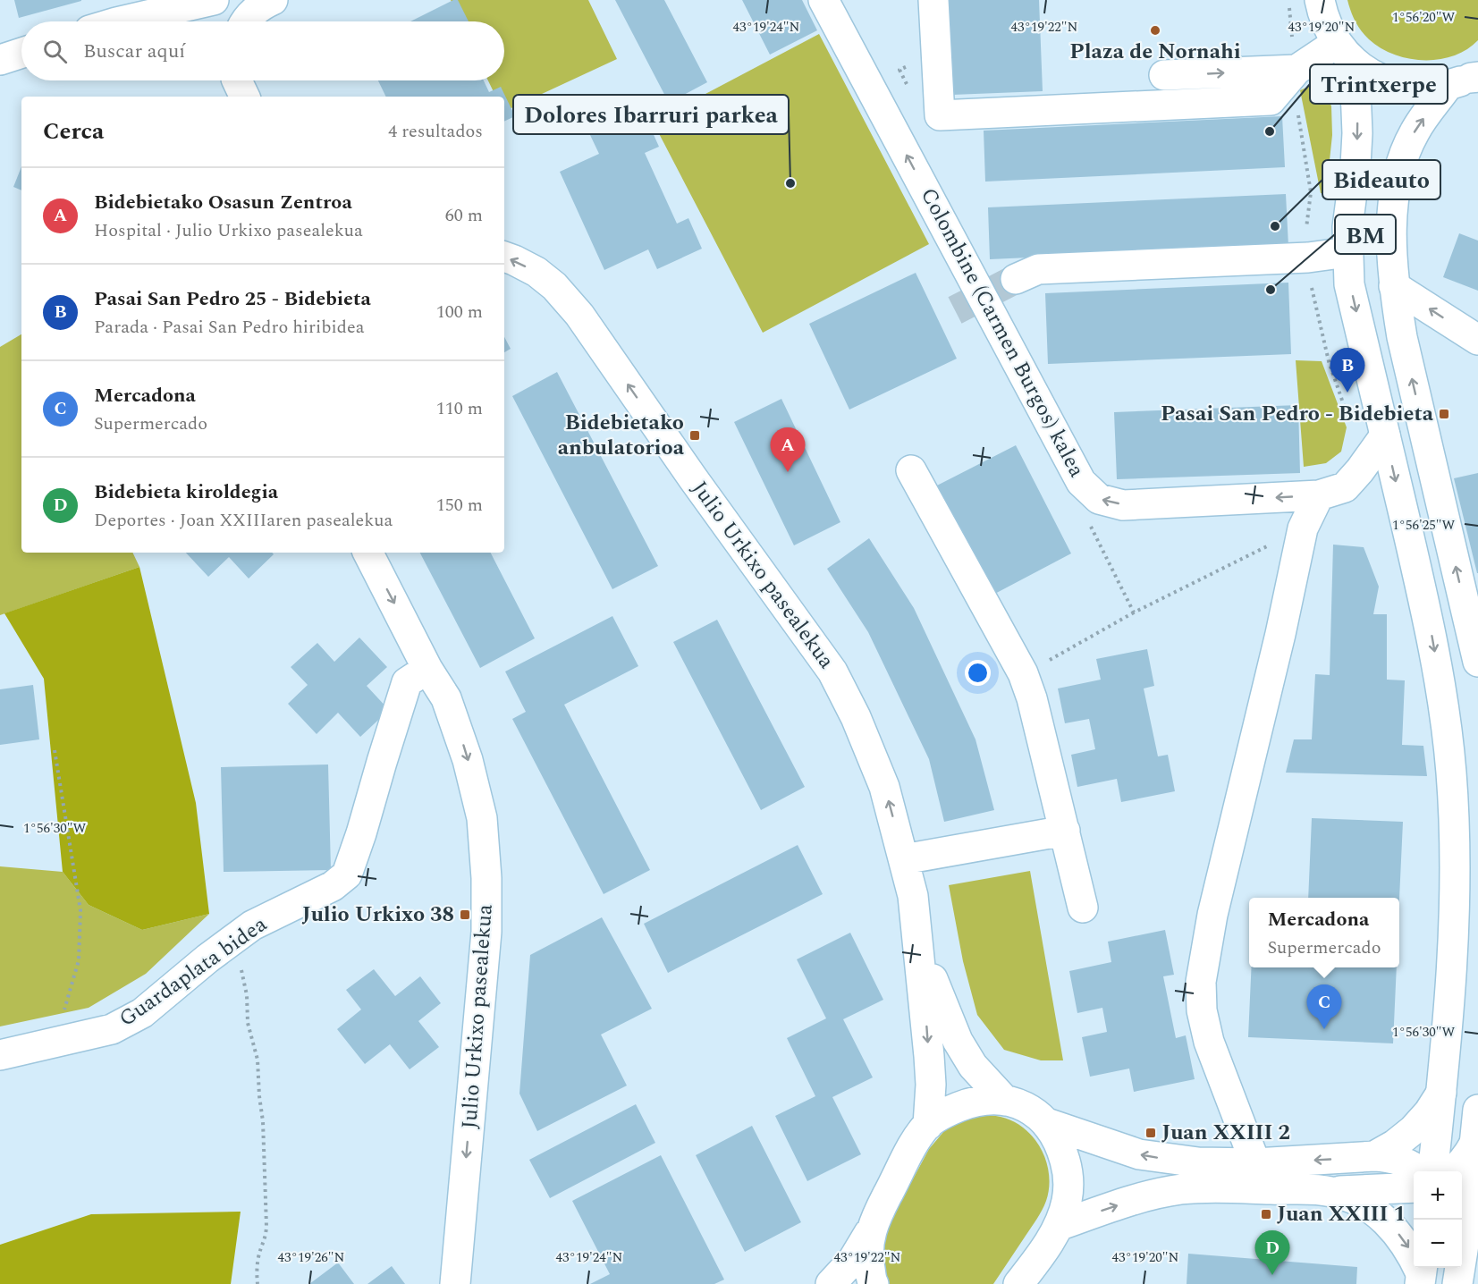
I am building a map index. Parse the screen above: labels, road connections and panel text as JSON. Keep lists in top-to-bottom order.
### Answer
{
  "streets": {
    "street": ["Colombine (Carmen Burgos) kalea", "Julio Urkixo pasealekua", "Guardaplata bidea"]
  },
  "crossings": [
    ["Julio Urkixo pasealekua", "Guardaplata bidea"]
  ],
  "places": {
    "other": [
      "Plaza de Nornahi",
      "Trintxerpe",
      "Dolores Ibarruri parkea",
      "Bideauto",
      "BM"
    ],
    "transit": [
      "Pasai San Pedro - Bidebieta",
      "Bidebietako anbulatorioa",
      "Julio Urkixo 38",
      "Juan XXIII 2",
      "Juan XXIII 1"
    ]
  },
  "page": {
    "search": "Buscar aquí",
    "heading": ["Cerca", "4 resultados"],
    "list": [
      {
        "mark": "A",
        "name": "Bidebietako Osasun Zentroa",
        "note": "Hospital · Julio Urkixo pasealekua",
        "value": "60 m"
      },
      {
        "mark": "B",
        "name": "Pasai San Pedro 25 - Bidebieta",
        "note": "Parada · Pasai San Pedro hiribidea",
        "value": "100 m"
      },
      {
        "mark": "C",
        "name": "Mercadona",
        "note": "Supermercado",
        "value": "110 m"
      },
      {
        "mark": "D",
        "name": "Bidebieta kiroldegia",
        "note": "Deportes · Joan XXIIIaren pasealekua",
        "value": "150 m"
      }
    ],
    "pins": [
      "B",
      "A",
      "C",
      "D"
    ],
    "popup": ["Mercadona", "Supermercado"],
    "map_buttons": ["+", "−"]
  },
  "coordinates": [
    "1°56'20\"W",
    "43°19'24\"N",
    "43°19'22\"N",
    "43°19'20\"N",
    "1°56'25\"W",
    "1°56'30\"W",
    "43°19'26\"N"
  ]
}
